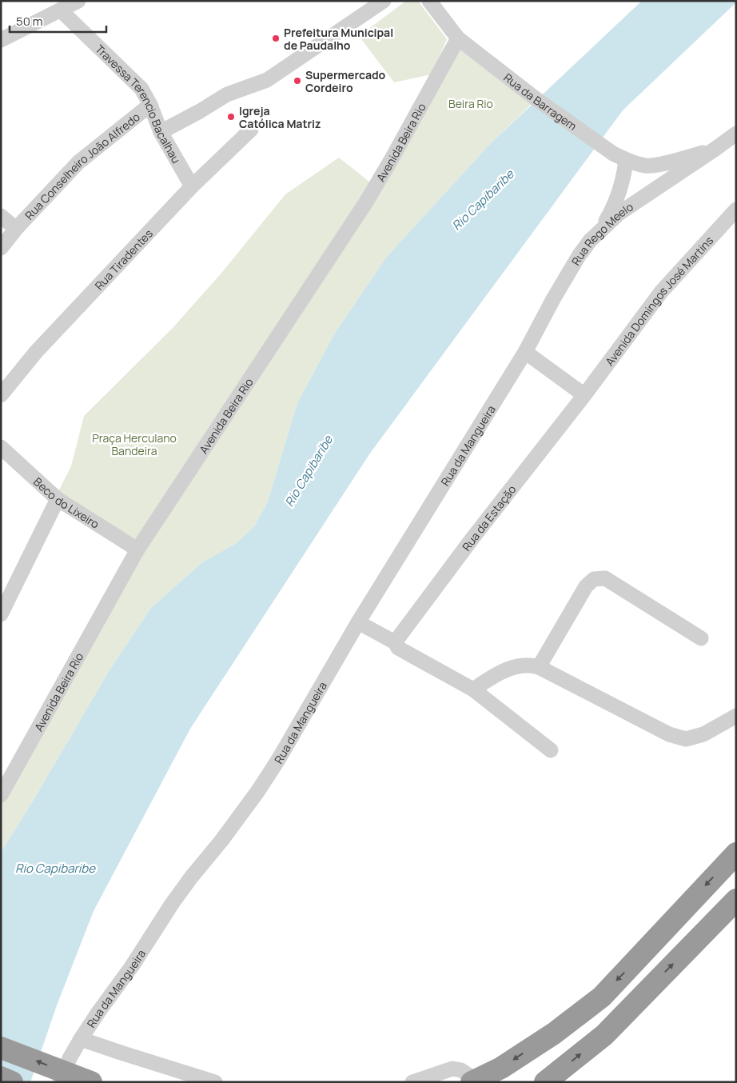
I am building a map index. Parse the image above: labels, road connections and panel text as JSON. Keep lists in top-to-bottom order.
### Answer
{
  "streets": {
    "street": [
      "Rua da Barragem",
      "Travessa Terencio Bacalhau",
      "Avenida Beira Rio",
      "Rua Conselheiro João Alfredo",
      "Rua Rego Meelo",
      "Rua Tiradentes",
      "Avenida Domingos José Martins",
      "Rua da Mangueira",
      "Beco do Lixeiro",
      "Rua da Estação"
    ]
  },
  "crossings": [
    ["Rua da Barragem", "Avenida Beira Rio"],
    ["Rua da Barragem", "Rua Rego Meelo"],
    ["Travessa Terencio Bacalhau", "Rua Conselheiro João Alfredo"],
    ["Travessa Terencio Bacalhau", "Rua Tiradentes"],
    ["Avenida Beira Rio", "Beco do Lixeiro"],
    ["Rua Rego Meelo", "Rua da Mangueira"],
    ["Avenida Domingos José Martins", "Rua da Estação"]
  ],
  "water": ["Rio Capibaribe"],
  "parks": ["Beira Rio", "Praça Herculano Bandeira"],
  "places": ["Prefeitura Municipal de Paudalho", "Supermercado Cordeiro", "Igreja Católica Matriz"],
  "scale_bar": "50 m"
}
